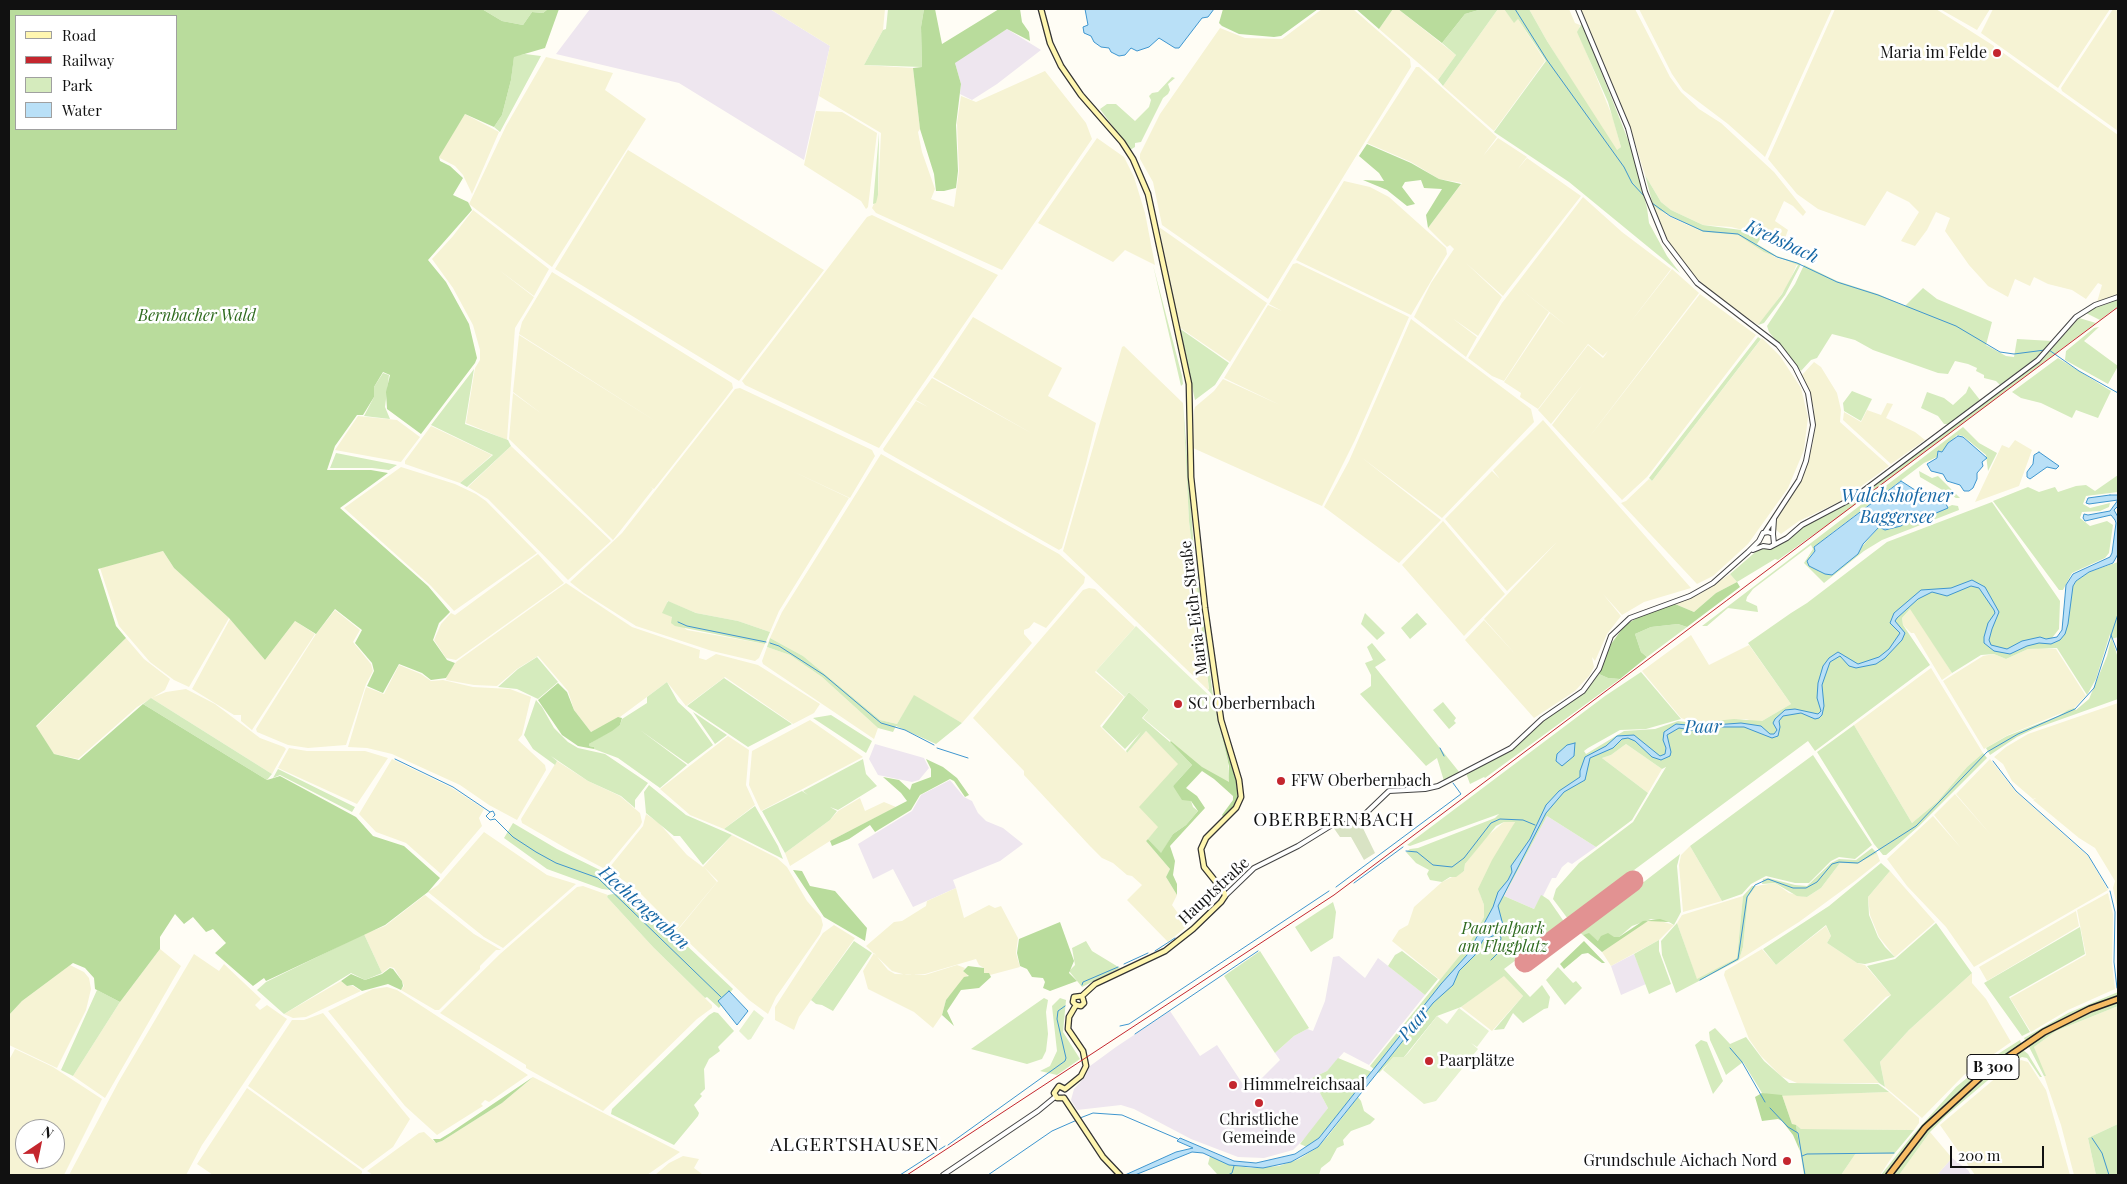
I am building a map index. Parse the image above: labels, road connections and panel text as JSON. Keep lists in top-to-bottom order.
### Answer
{
  "streets": {
    "highway": ["B 300"],
    "main road": ["Maria-Eich-Straße", "Hauptstraße"]
  },
  "crossings": [
    ["Maria-Eich-Straße", "Hauptstraße"]
  ],
  "districts": ["OBERBERNBACH", "ALGERTSHAUSEN"],
  "water": [
    "Krebsbach",
    "Walchshofener Baggersee",
    "Paar",
    "Hechtengraben"
  ],
  "parks": ["Bernbacher Wald", "Paartalpark am Flugplatz"],
  "places": [
    "Maria im Felde",
    "SC Oberbernbach",
    "FFW Oberbernbach",
    "Paarplätze",
    "Himmelreichsaal",
    "Christliche Gemeinde",
    "Grundschule Aichach Nord"
  ],
  "legend": [
    "Road",
    "Railway",
    "Park",
    "Water"
  ],
  "scale_bar": "200 m",
  "north": "top right"
}
